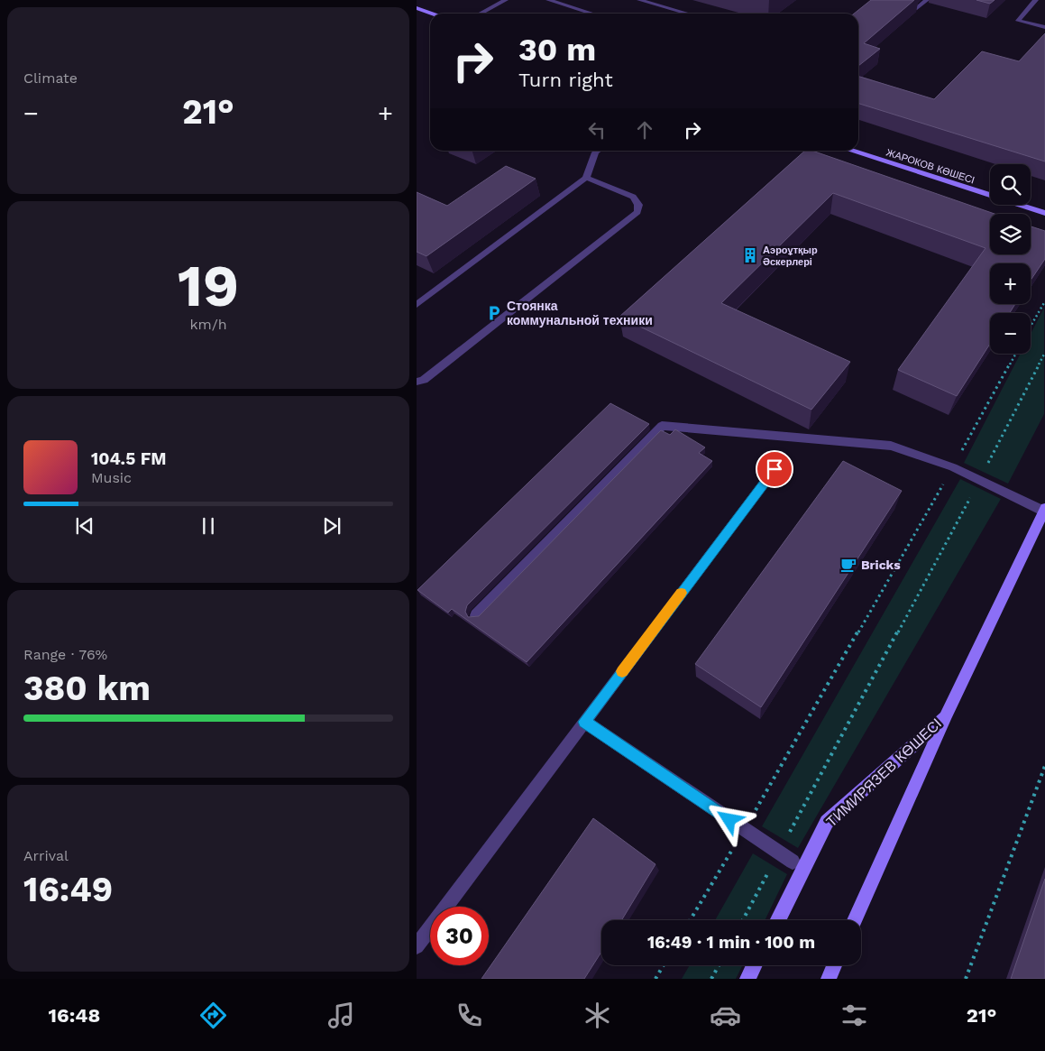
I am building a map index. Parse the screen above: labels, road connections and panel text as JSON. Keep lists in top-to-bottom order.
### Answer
{
  "streets": {
    "street": ["ЖАРОКОВ КӨШЕСІ", "ТИМИРЯЗЕВ КӨШЕСІ"]
  },
  "places": {
    "building": ["Аэроұтқыр Әскерлері"],
    "parking": ["Стоянка коммунальной техники"],
    "cafe": ["Bricks"]
  },
  "page": {
    "tile": [
      "Climate",
      ["19", "km/h"],
      ["Range · 76%", "380 km"],
      ["Arrival", "16:49"]
    ],
    "turn": ["30 m", "Turn right"],
    "heat": ["−", "21°", "+"],
    "map_buttons": ["+", "−"],
    "song": ["104.5 FM", "Music"],
    "limit": "30",
    "trip": "16:49 · 1 min · 100 m",
    "tabs": ["16:48", "21°"]
  }
}
